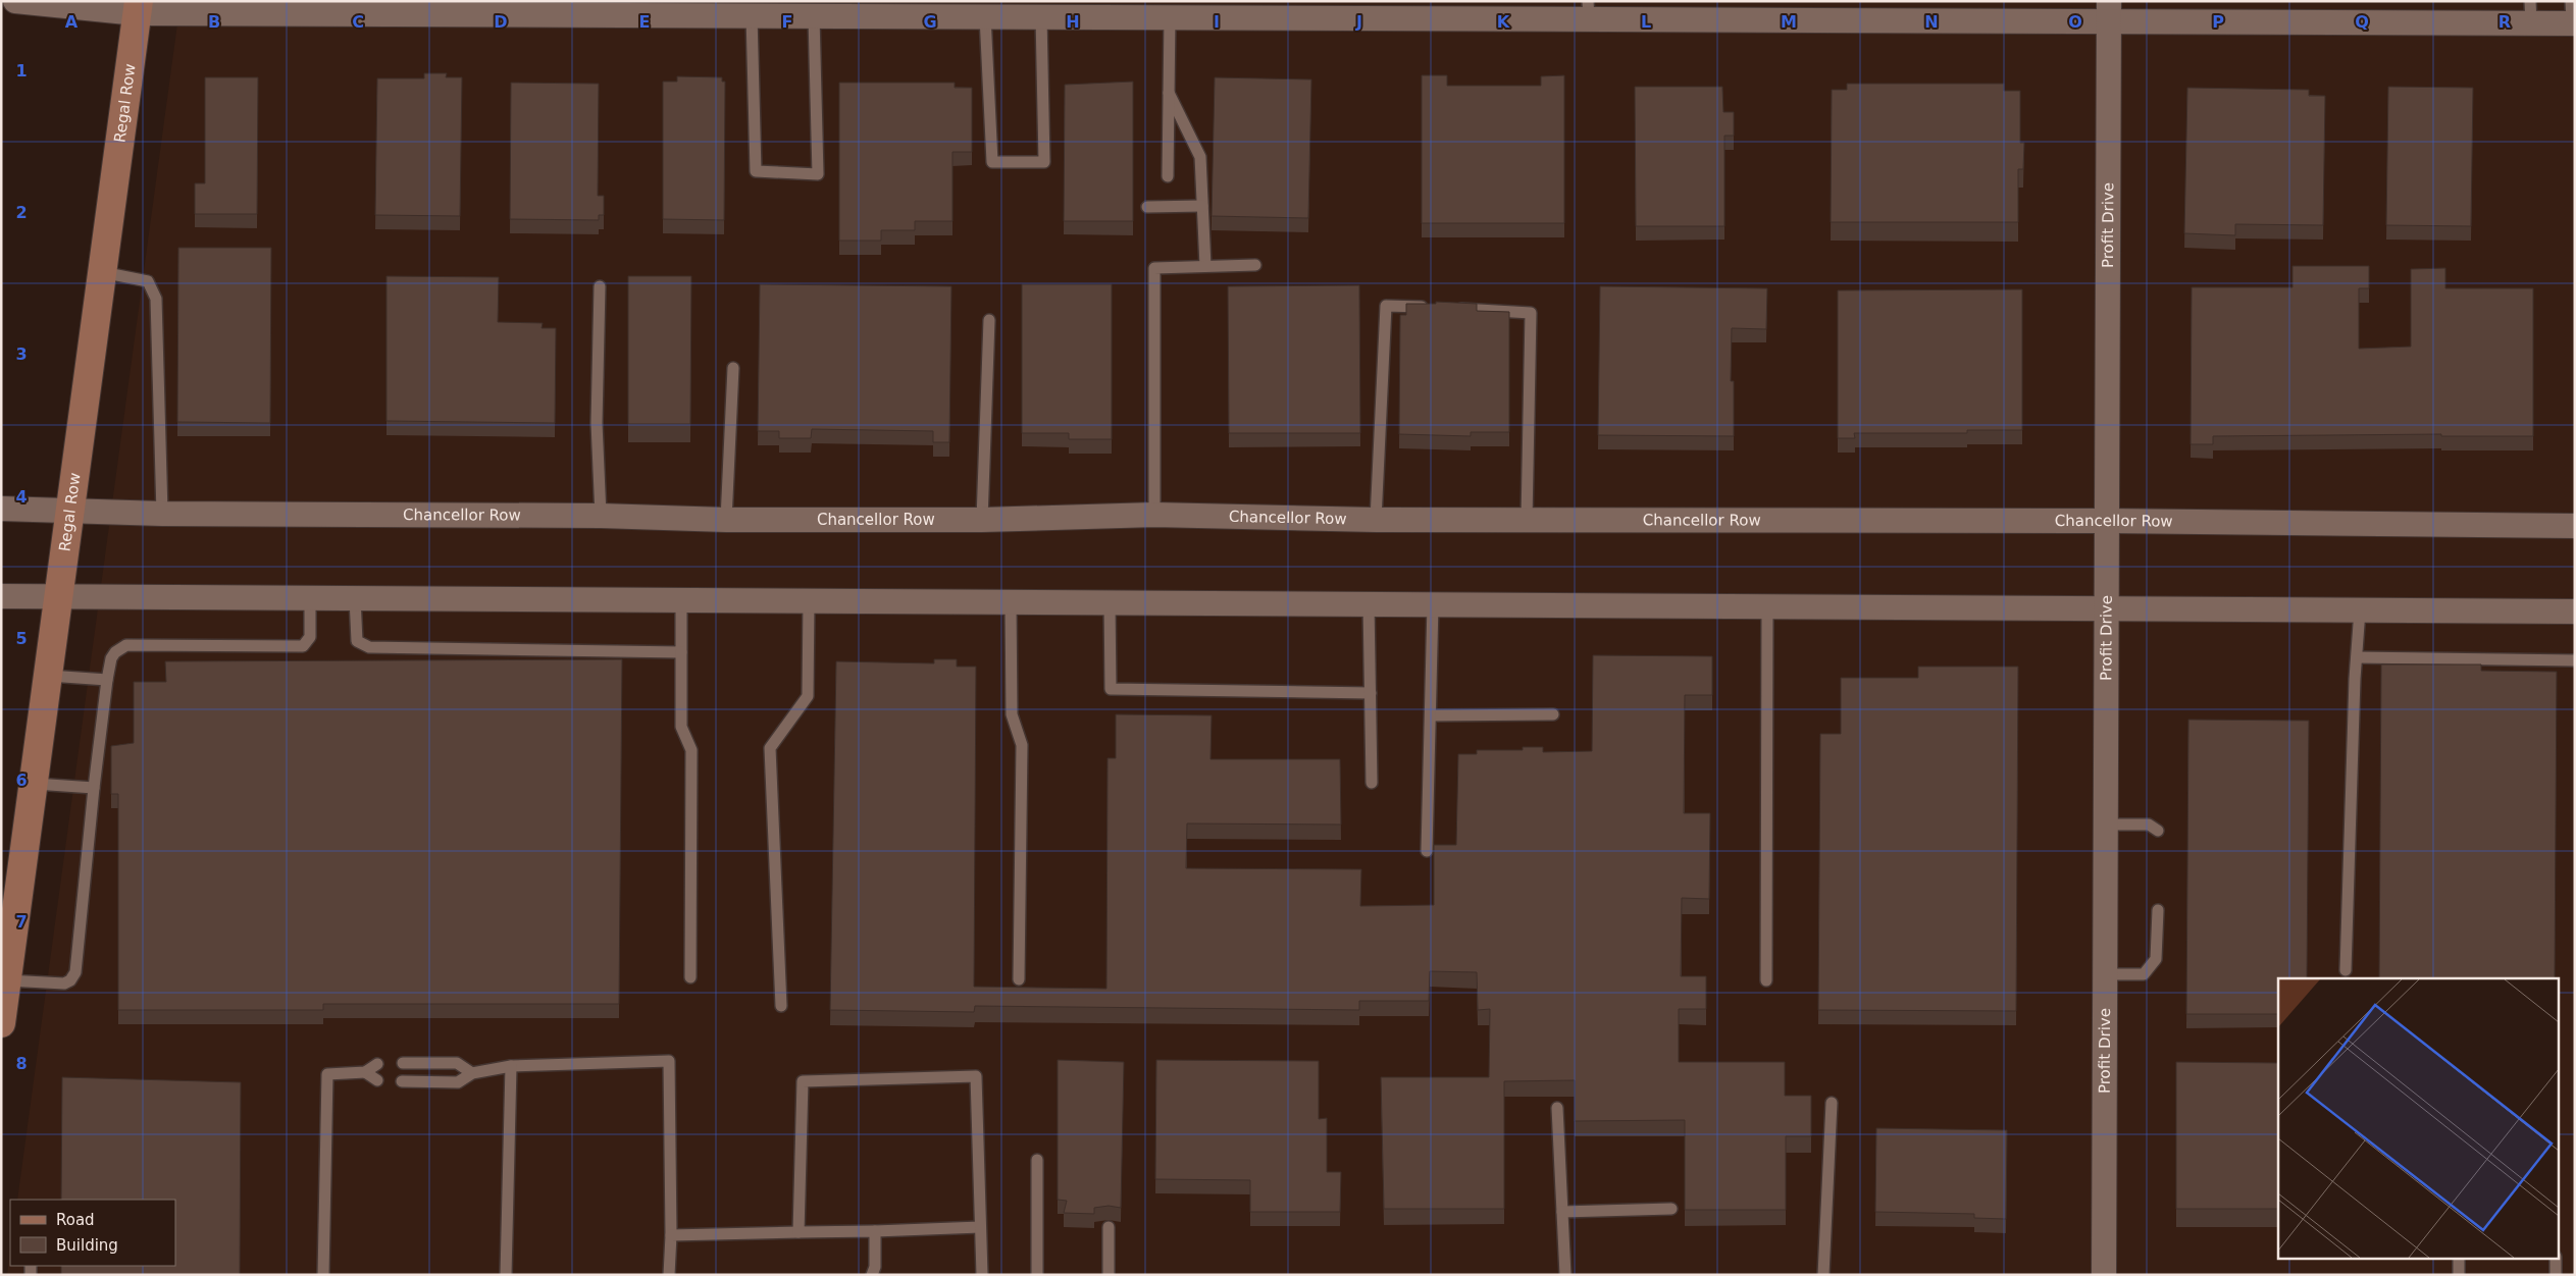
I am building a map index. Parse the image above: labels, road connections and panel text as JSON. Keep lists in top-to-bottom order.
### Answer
{
  "streets": {
    "main road": ["Regal Row"],
    "street": ["Profit Drive", "Chancellor Row"]
  },
  "crossings": [
    ["Regal Row", "Chancellor Row"],
    ["Profit Drive", "Chancellor Row"]
  ],
  "legend": ["Road", "Building"],
  "grid": {
    "columns": [
      "A",
      "B",
      "C",
      "D",
      "E",
      "F",
      "G",
      "H",
      "I",
      "J",
      "K",
      "L",
      "M",
      "N",
      "O",
      "P",
      "Q",
      "R"
    ],
    "rows": [
      "1",
      "2",
      "3",
      "4",
      "5",
      "6",
      "7",
      "8"
    ]
  }
}
